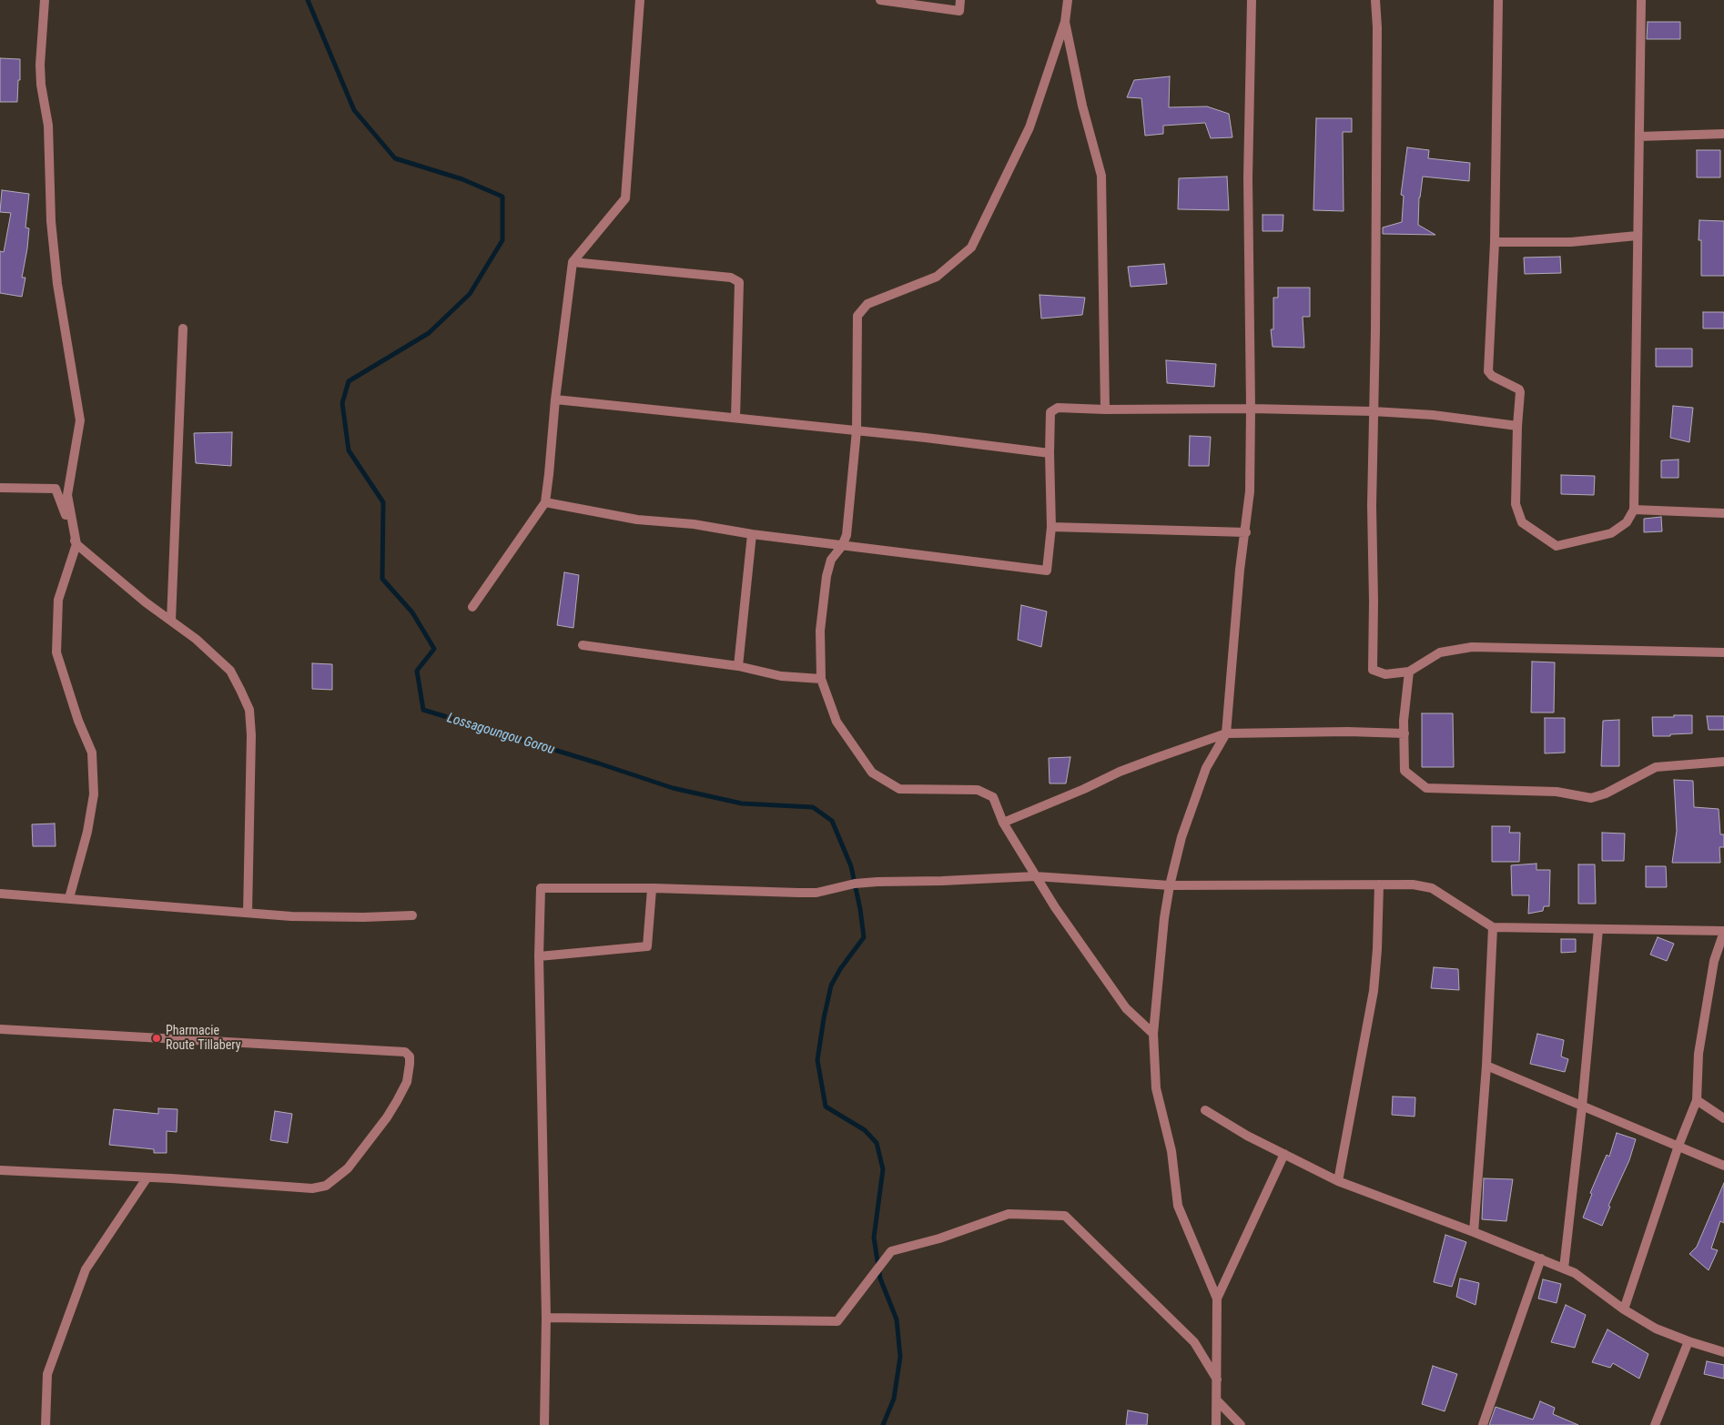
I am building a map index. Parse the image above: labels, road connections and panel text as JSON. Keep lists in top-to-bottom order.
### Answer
{
  "water": ["Lossagoungou Gorou"],
  "places": ["Pharmacie Route Tillabery"]
}
